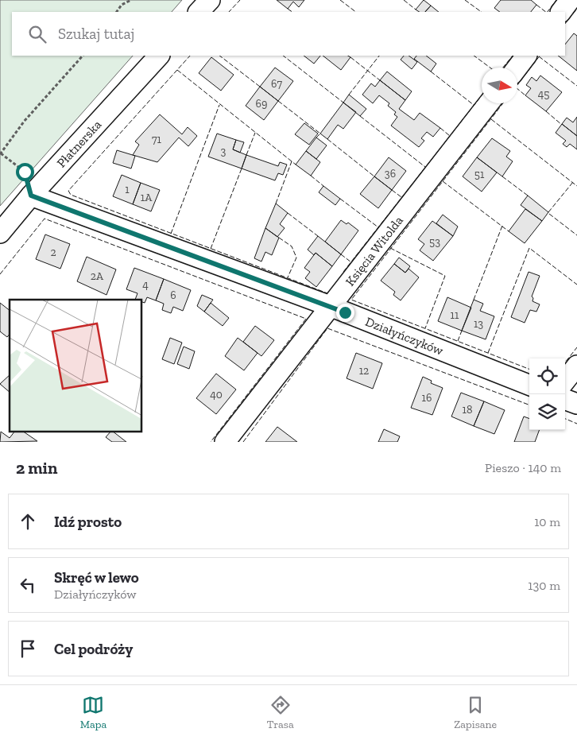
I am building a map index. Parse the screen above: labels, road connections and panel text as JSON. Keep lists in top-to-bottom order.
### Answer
{
  "streets": {
    "street": ["Płatnerska", "Księcia Witolda", "Działyńczyków"]
  },
  "crossings": [
    ["Płatnerska", "Działyńczyków"],
    ["Księcia Witolda", "Działyńczyków"]
  ],
  "house_numbers": [
    "67",
    "45",
    "69",
    "71",
    "3",
    "36",
    "51",
    "1",
    "1A",
    "53",
    "2",
    "2A",
    "4",
    "6",
    "11",
    "13",
    "12",
    "40",
    "16",
    "18"
  ],
  "north": "right",
  "page": {
    "search": "Szukaj tutaj",
    "heading": ["2 min", "Pieszo · 140 m"],
    "list": [
      ["Idź prosto", "10 m"],
      ["Skręć w lewo", "Działyńczyków", "130 m"],
      "Cel podróży"
    ],
    "nav": ["Mapa", "Trasa", "Zapisane"]
  }
}
